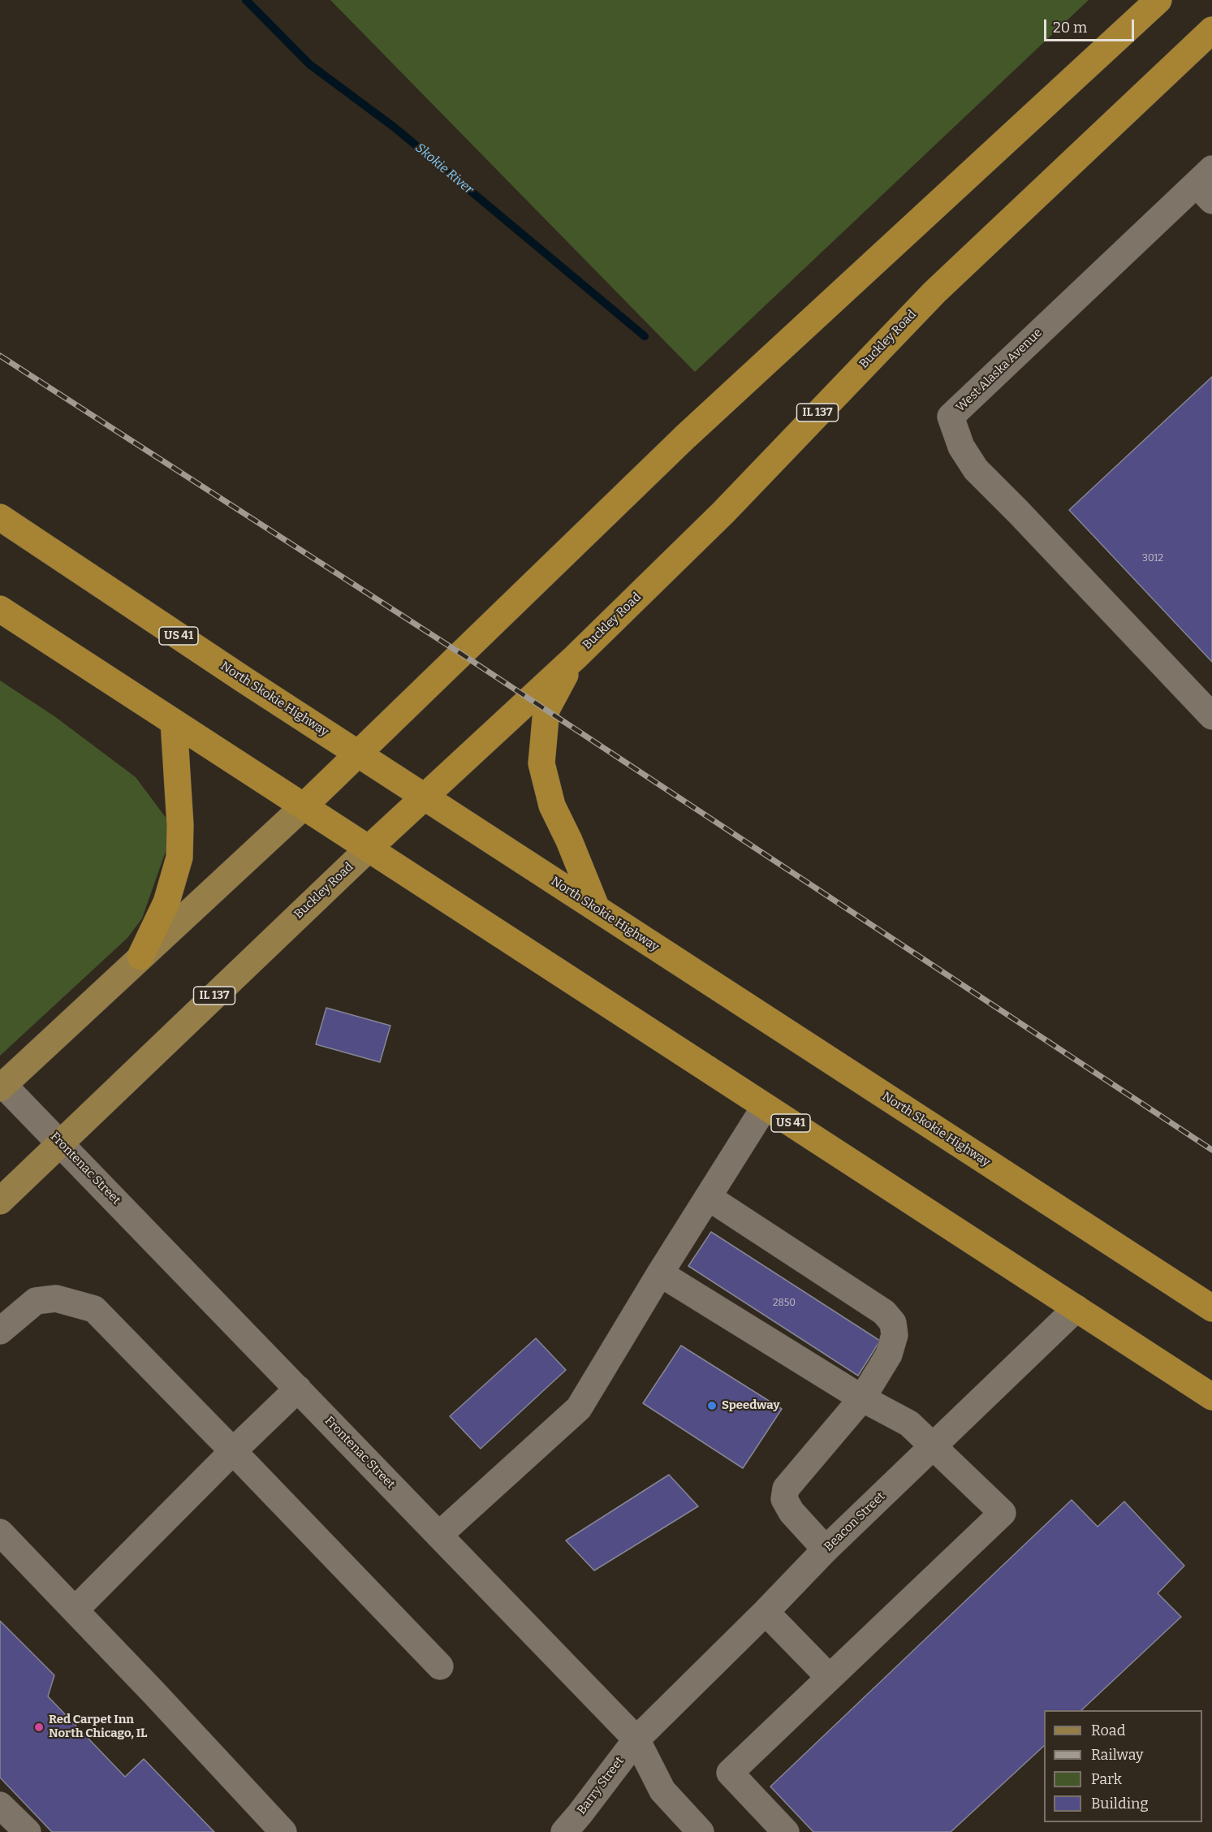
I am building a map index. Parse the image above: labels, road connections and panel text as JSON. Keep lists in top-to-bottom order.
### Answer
{
  "streets": {
    "highway": [
      "Buckley Road",
      "IL 137",
      "US 41",
      "North Skokie Highway"
    ],
    "street": [
      "West Alaska Avenue",
      "Frontenac Street",
      "Beacon Street",
      "Barry Street"
    ]
  },
  "crossings": [
    ["Buckley Road", "US 41"],
    ["Buckley Road", "North Skokie Highway"],
    ["Buckley Road", "Frontenac Street"],
    ["US 41", "Beacon Street"],
    ["Frontenac Street", "Beacon Street"],
    ["Frontenac Street", "Barry Street"],
    ["Beacon Street", "Barry Street"]
  ],
  "water": ["Skokie River"],
  "places": ["Speedway", "Red Carpet Inn North Chicago, IL"],
  "house_numbers": ["3012", "2850"],
  "legend": [
    "Road",
    "Railway",
    "Park",
    "Building"
  ],
  "scale_bar": "20 m"
}
